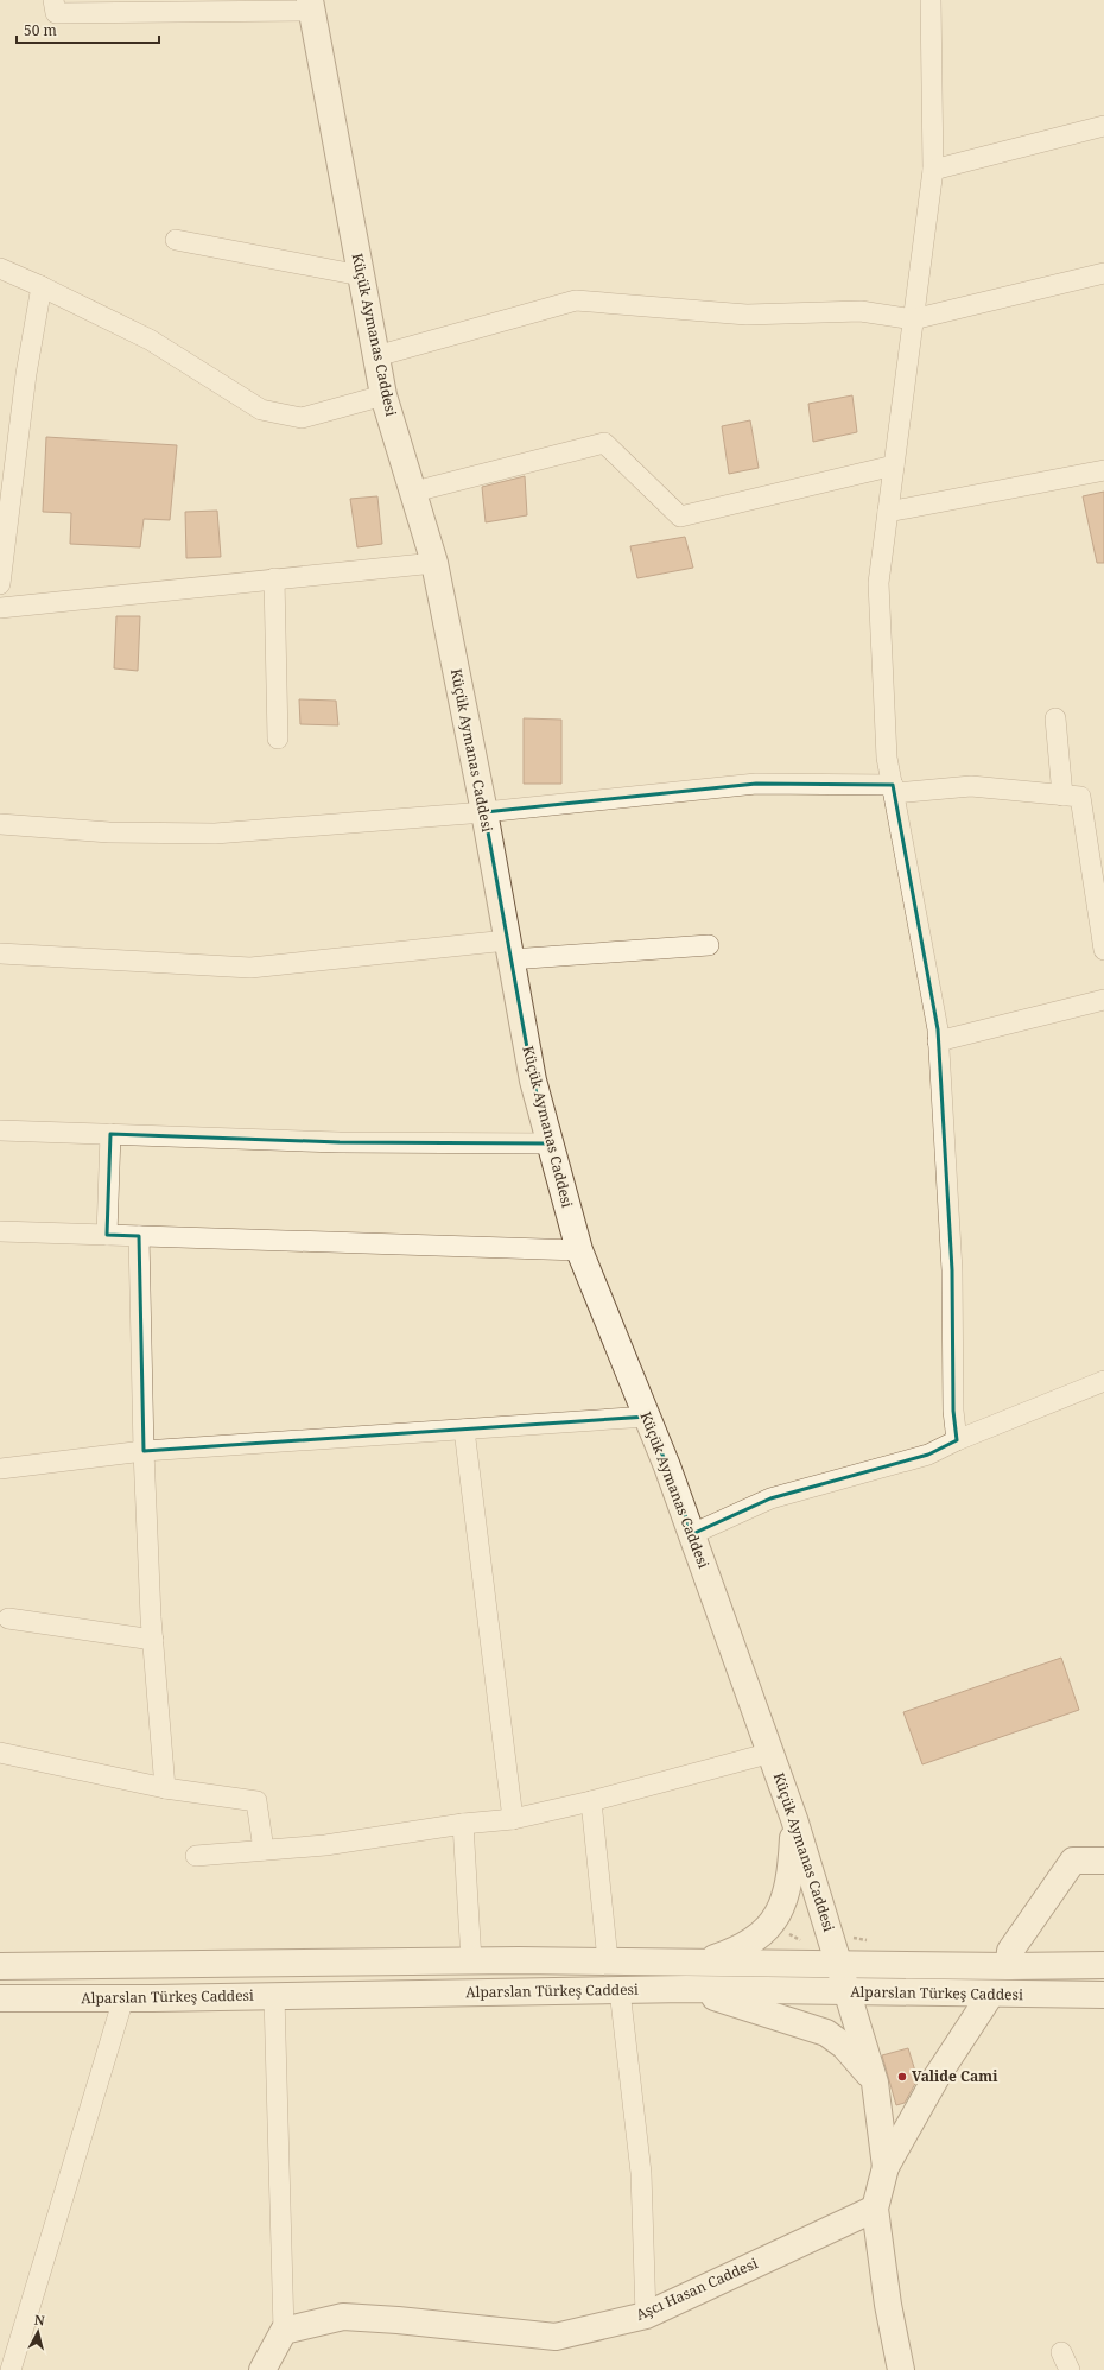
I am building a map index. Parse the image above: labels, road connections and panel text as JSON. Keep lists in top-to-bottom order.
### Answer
{
  "streets": {
    "street": ["Küçük Aymanas Caddesi", "Alparslan Türkeş Caddesi", "Aşcı Hasan Caddesi"]
  },
  "crossings": [
    ["Küçük Aymanas Caddesi", "Alparslan Türkeş Caddesi"]
  ],
  "places": ["Valide Cami"],
  "scale_bar": "50 m",
  "north": "top"
}
